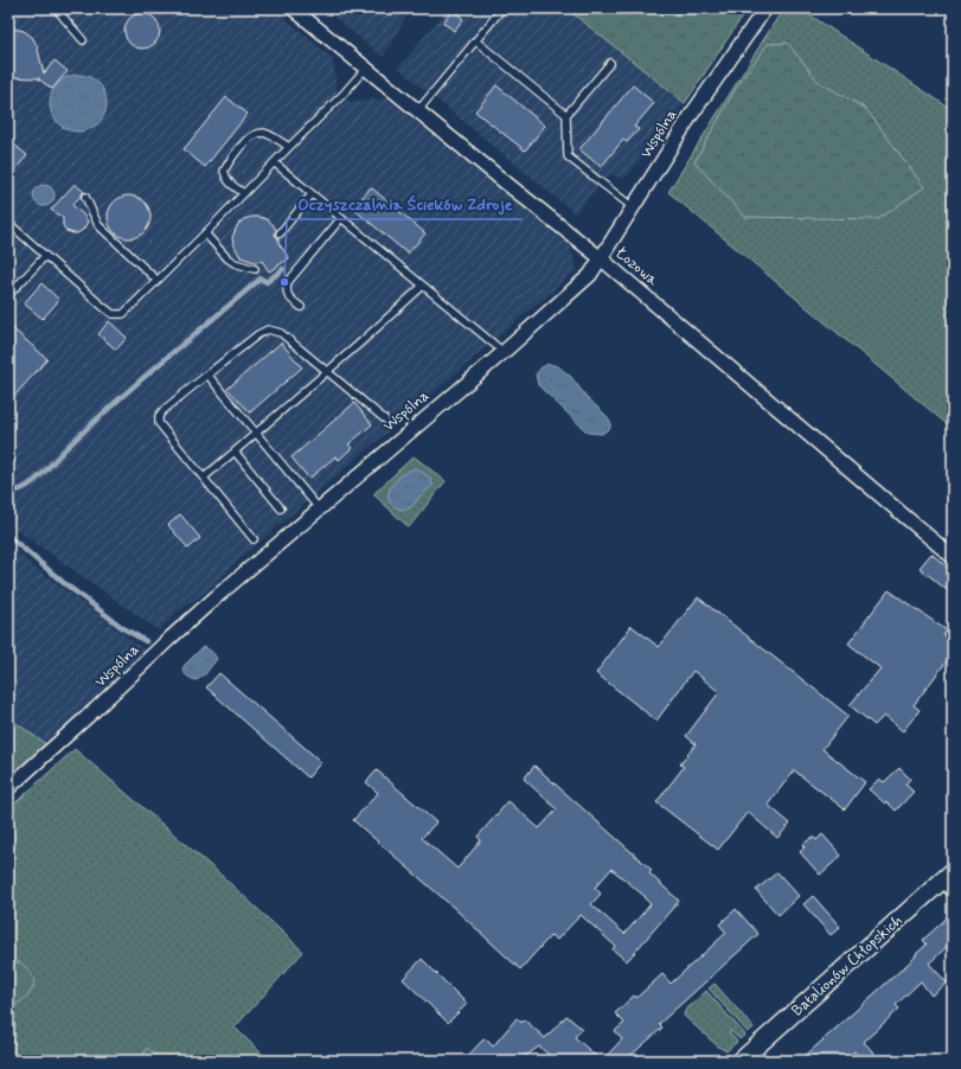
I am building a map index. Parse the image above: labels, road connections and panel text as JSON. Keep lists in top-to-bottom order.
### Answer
{
  "streets": {
    "street": ["Wspólna", "Łozowa", "Batalionów Chłopskich"]
  },
  "crossings": [
    ["Wspólna", "Łozowa"]
  ],
  "places": ["Oczyszczalnia Ścieków Zdroje"]
}
